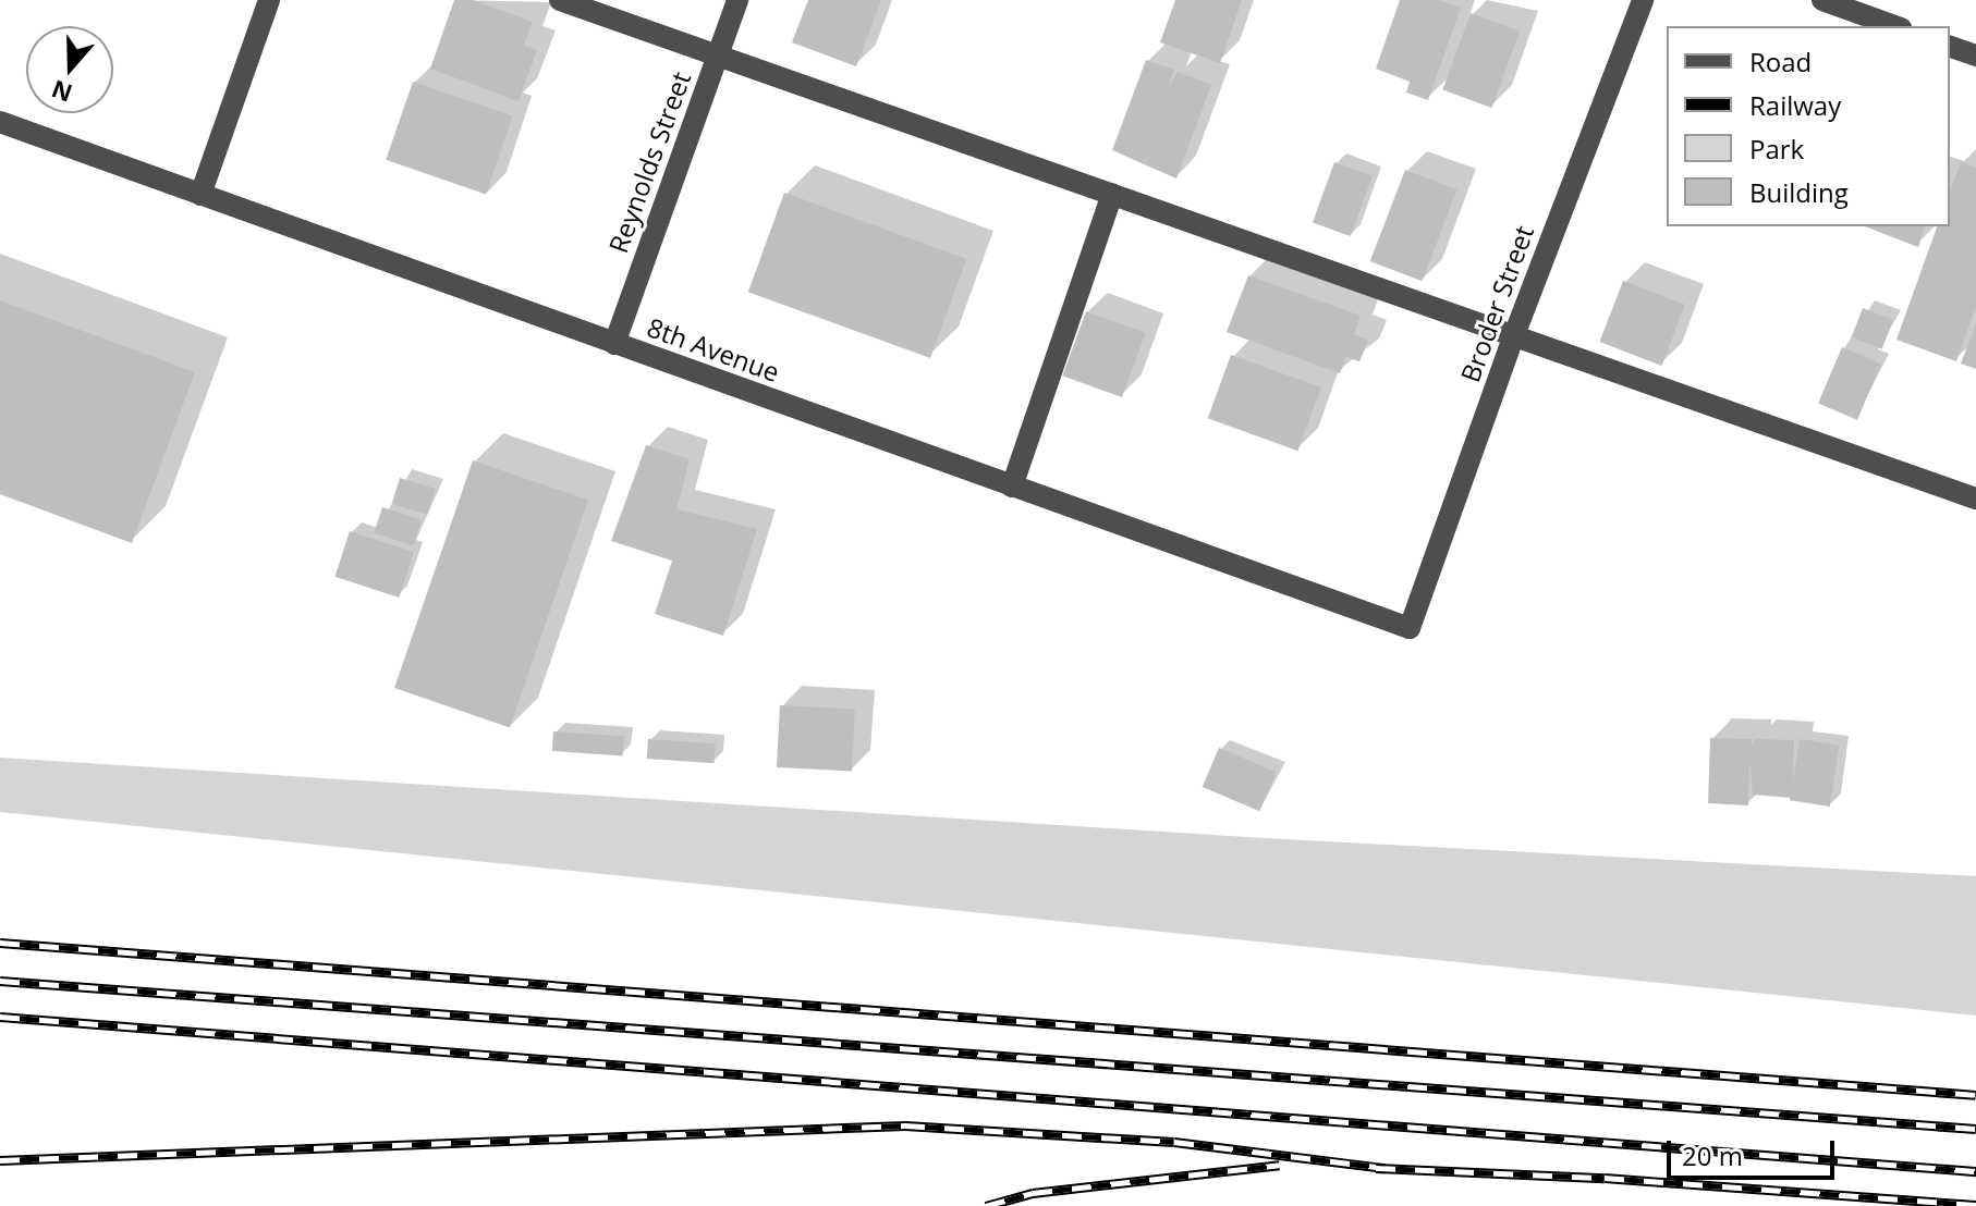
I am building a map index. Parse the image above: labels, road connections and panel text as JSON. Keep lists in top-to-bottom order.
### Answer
{
  "streets": {
    "street": ["Reynolds Street", "Broder Street", "8th Avenue"]
  },
  "crossings": [
    ["Reynolds Street", "8th Avenue"],
    ["Broder Street", "8th Avenue"]
  ],
  "legend": [
    "Road",
    "Railway",
    "Park",
    "Building"
  ],
  "scale_bar": "20 m",
  "north": "bottom"
}
